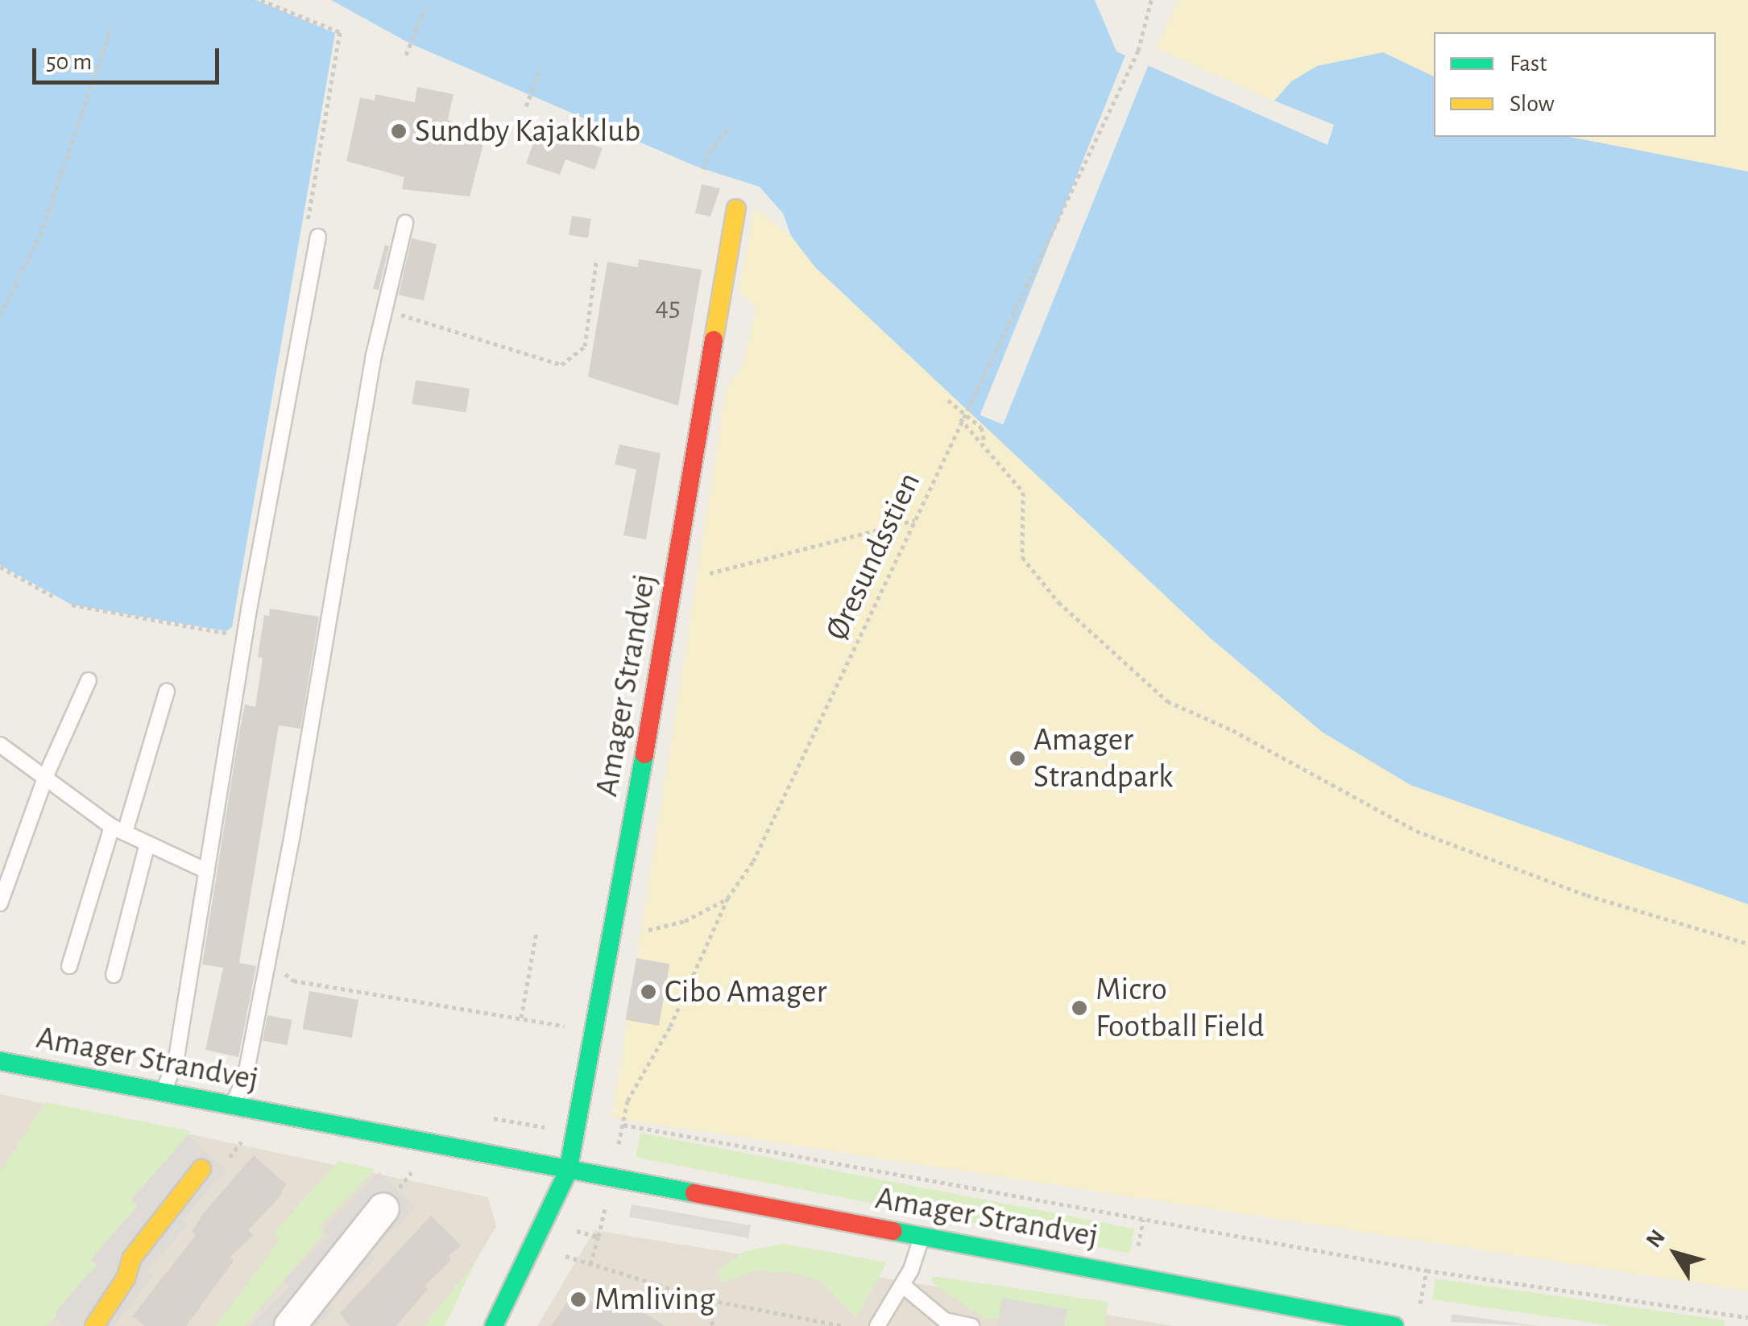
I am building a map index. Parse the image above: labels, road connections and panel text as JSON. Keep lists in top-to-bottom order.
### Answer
{
  "streets": {
    "street": ["Amager Strandvej"],
    "path": ["Øresundsstien"]
  },
  "places": [
    "Sundby Kajakklub",
    "Amager Strandpark",
    "Cibo Amager",
    "Micro Football Field",
    "Mmliving"
  ],
  "house_numbers": ["45"],
  "legend": ["Fast", "Slow"],
  "scale_bar": "50 m",
  "north": "top left"
}
